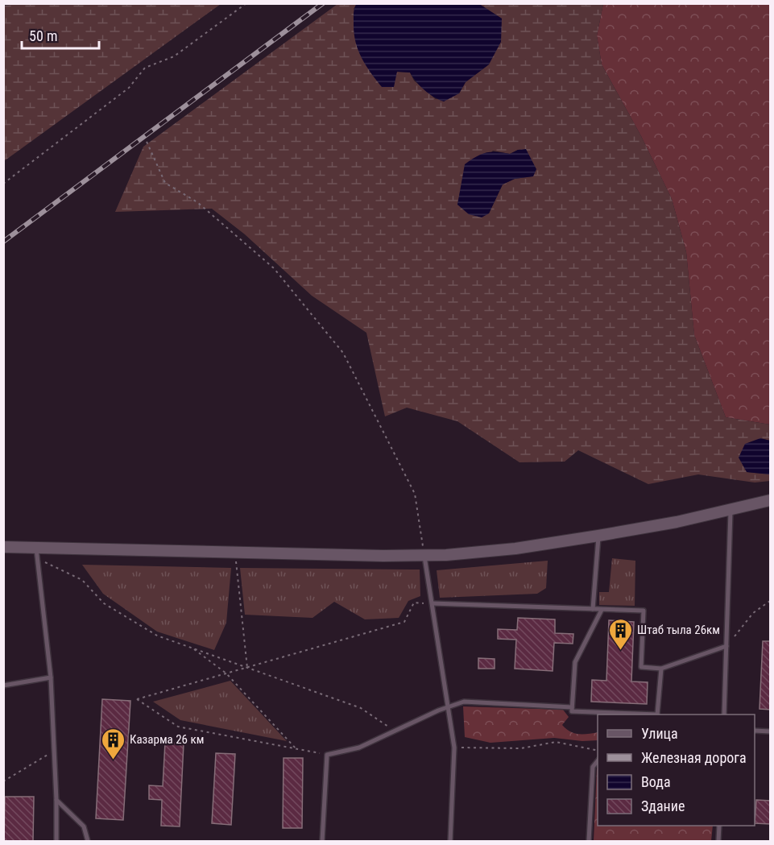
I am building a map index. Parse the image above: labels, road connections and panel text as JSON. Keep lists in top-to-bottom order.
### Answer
{
  "places": {
    "building": ["Штаб тыла 26км", "Казарма 26 км"]
  },
  "legend": [
    "Улица",
    "Железная дорога",
    "Вода",
    "Здание"
  ],
  "scale_bar": "50 m"
}
